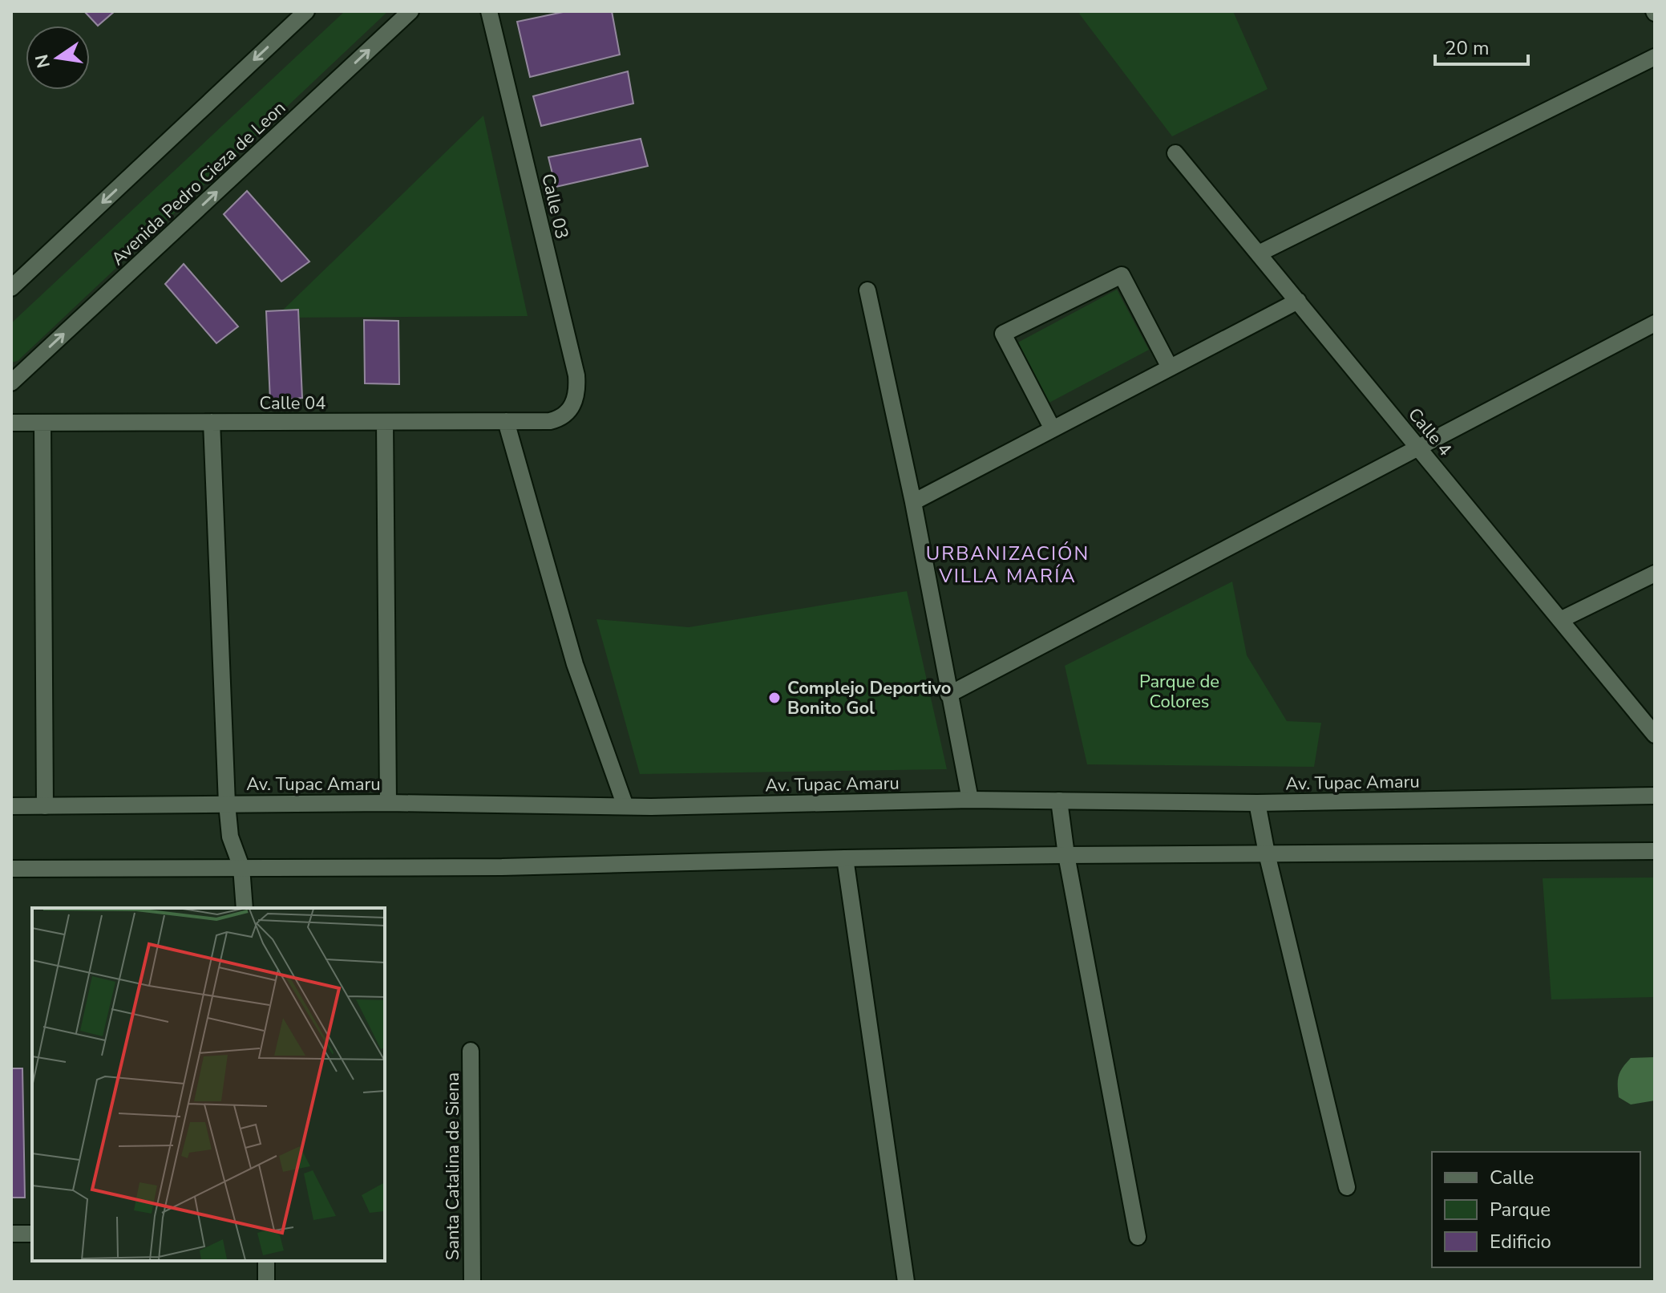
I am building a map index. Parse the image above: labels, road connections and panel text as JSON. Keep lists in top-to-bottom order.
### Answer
{
  "streets": {
    "street": [
      "Avenida Pedro Cieza de Leon",
      "Calle 03",
      "Calle 04",
      "Calle 4",
      "Av. Tupac Amaru",
      "Santa Catalina de Siena"
    ]
  },
  "crossings": [
    ["Calle 03", "Calle 04"]
  ],
  "districts": ["URBANIZACIÓN VILLA MARÍA"],
  "parks": ["Parque de Colores"],
  "places": ["Complejo Deportivo Bonito Gol"],
  "legend": ["Calle", "Parque", "Edificio"],
  "scale_bar": "20 m",
  "north": "left"
}
